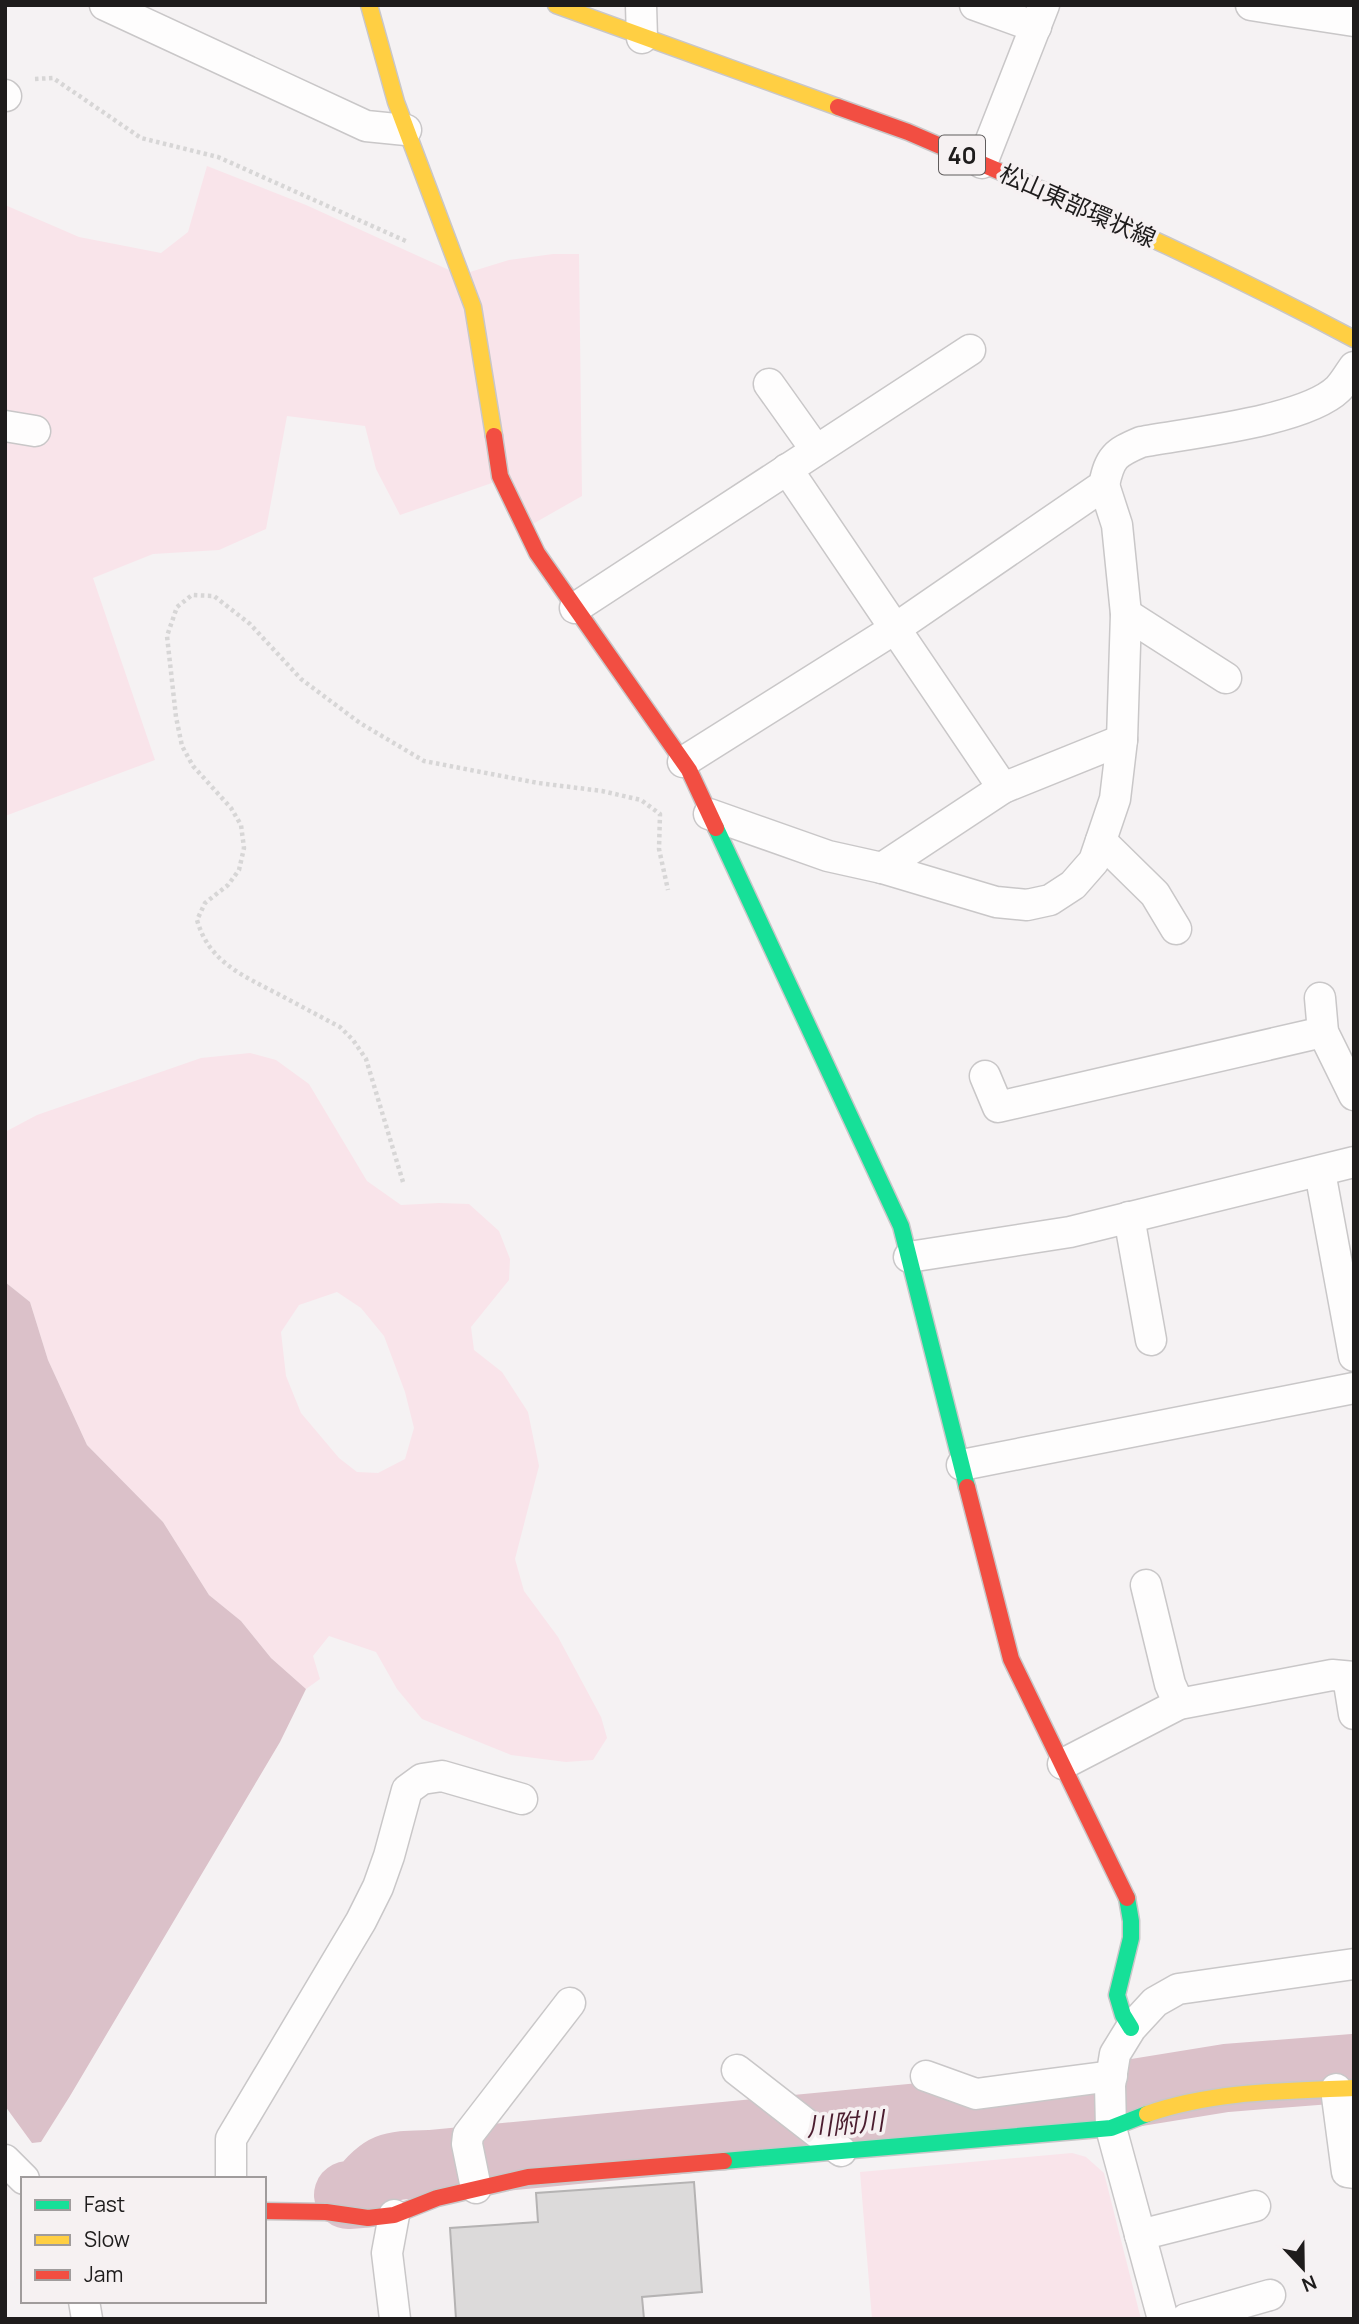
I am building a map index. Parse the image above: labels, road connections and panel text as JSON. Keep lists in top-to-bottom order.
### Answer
{
  "streets": {
    "street": ["40", "松山東部環状線"]
  },
  "water": ["川附川"],
  "legend": ["Fast", "Slow", "Jam"],
  "north": "bottom"
}
